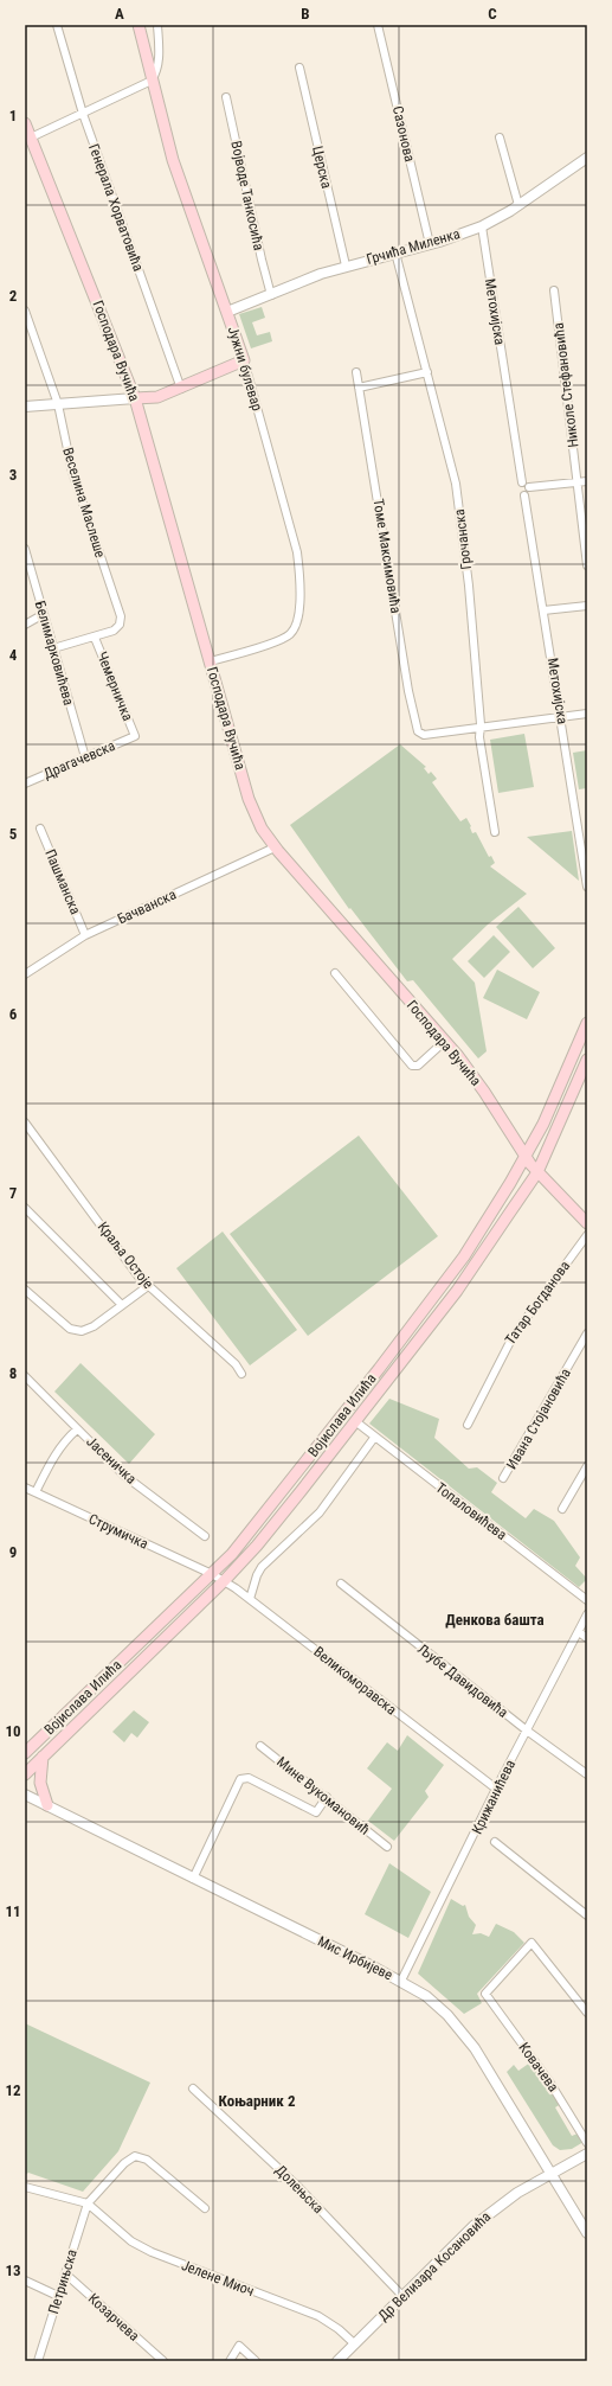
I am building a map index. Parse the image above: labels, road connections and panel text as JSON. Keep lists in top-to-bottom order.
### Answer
{
  "streets": {
    "main road": ["Господара Вучића", "Јужни булевар", "Војислава Илића"],
    "street": [
      "Сазонова",
      "Церска",
      "Војводе Танкосића",
      "Генерала Хорватовића",
      "Грчића Миленка",
      "Метохијска",
      "Николе Стефановића",
      "Веселина Маслеше",
      "Грочанска",
      "Томе Максимовића",
      "Белимарковићева",
      "Чемерничка",
      "Драгачевска",
      "Пашманска",
      "Бачванска",
      "Краља Остоје",
      "Татар Богданова",
      "Ивана Стојановића",
      "Јасеничка",
      "Топаловићева",
      "Струмичка",
      "Великоморавска",
      "Љубе Давидовића",
      "Мине Вукомановић",
      "Крижанићева",
      "Мис Ирбијеве",
      "Ковачева",
      "Долењска",
      "Др Велизара Косановића",
      "Јелене Миоч",
      "Петрињска",
      "Козарчева"
    ]
  },
  "crossings": [
    ["Сазонова", "Грчића Миленка"],
    ["Церска", "Грчића Миленка"],
    ["Војводе Танкосића", "Грчића Миленка"],
    ["Грчића Миленка", "Метохијска"],
    ["Грчића Миленка", "Јужни булевар"],
    ["Грчића Миленка", "Грочанска"],
    ["Господара Вучића", "Јужни булевар"],
    ["Господара Вучића", "Бачванска"],
    ["Господара Вучића", "Војислава Илића"],
    ["Веселина Маслеше", "Белимарковићева"],
    ["Веселина Маслеше", "Чемерничка"],
    ["Грочанска", "Томе Максимовића"],
    ["Белимарковићева", "Драгачевска"],
    ["Чемерничка", "Драгачевска"],
    ["Пашманска", "Бачванска"],
    ["Војислава Илића", "Топаловићева"],
    ["Војислава Илића", "Струмичка"],
    ["Војислава Илића", "Великоморавска"],
    ["Струмичка", "Великоморавска"],
    ["Великоморавска", "Крижанићева"],
    ["Љубе Давидовића", "Крижанићева"],
    ["Крижанићева", "Мис Ирбијеве"],
    ["Мис Ирбијеве", "Др Велизара Косановића"],
    ["Долењска", "Др Велизара Косановића"],
    ["Др Велизара Косановића", "Јелене Миоч"],
    ["Јелене Миоч", "Петрињска"],
    ["Петрињска", "Козарчева"]
  ],
  "districts": ["Денкова башта", "Коњарник 2"],
  "grid": {
    "columns": ["A", "B", "C"],
    "rows": [
      "1",
      "2",
      "3",
      "4",
      "5",
      "6",
      "7",
      "8",
      "9",
      "10",
      "11",
      "12",
      "13"
    ]
  }
}
